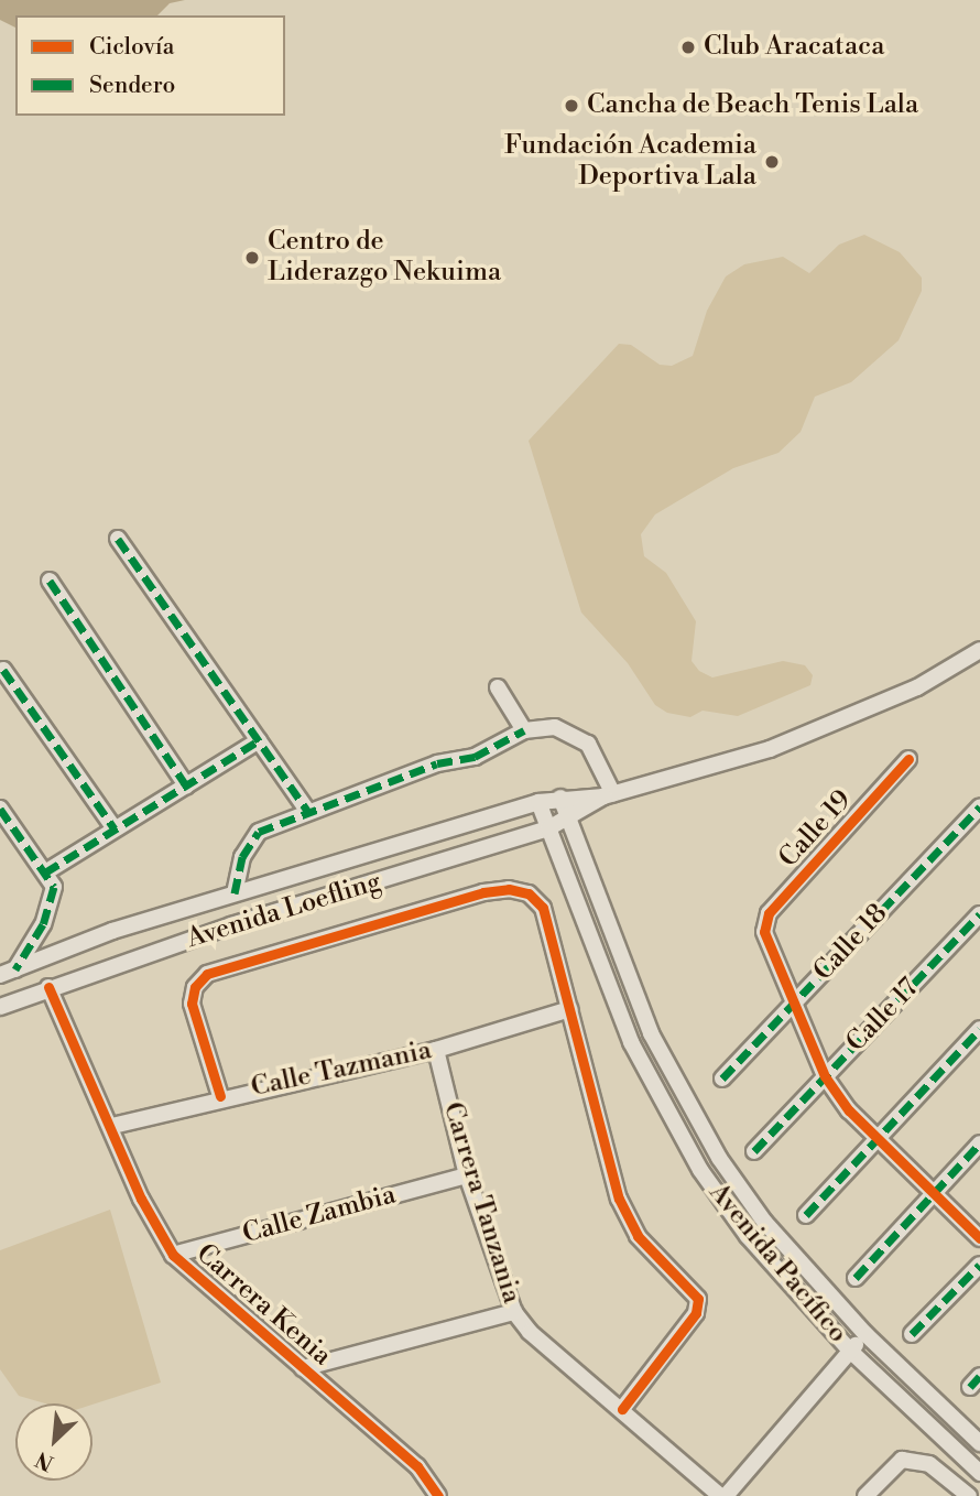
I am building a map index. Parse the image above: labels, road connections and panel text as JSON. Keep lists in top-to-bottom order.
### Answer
{
  "streets": {
    "street": [
      "Calle 19",
      "Avenida Loefling",
      "Calle 18",
      "Calle 17",
      "Calle Tazmania",
      "Carrera Tanzania",
      "Calle Zambia",
      "Avenida Pacífico",
      "Carrera Kenia"
    ]
  },
  "crossings": [
    ["Calle 19", "Calle 18"],
    ["Avenida Loefling", "Avenida Pacífico"],
    ["Avenida Loefling", "Carrera Kenia"],
    ["Calle Tazmania", "Carrera Tanzania"],
    ["Calle Tazmania", "Carrera Kenia"],
    ["Carrera Tanzania", "Calle Zambia"],
    ["Calle Zambia", "Carrera Kenia"]
  ],
  "places": [
    "Club Aracataca",
    "Cancha de Beach Tenis Lala",
    "Fundación Academia Deportiva Lala",
    "Centro de Liderazgo Nekuima"
  ],
  "legend": ["Ciclovía", "Sendero"],
  "north": "bottom left"
}
